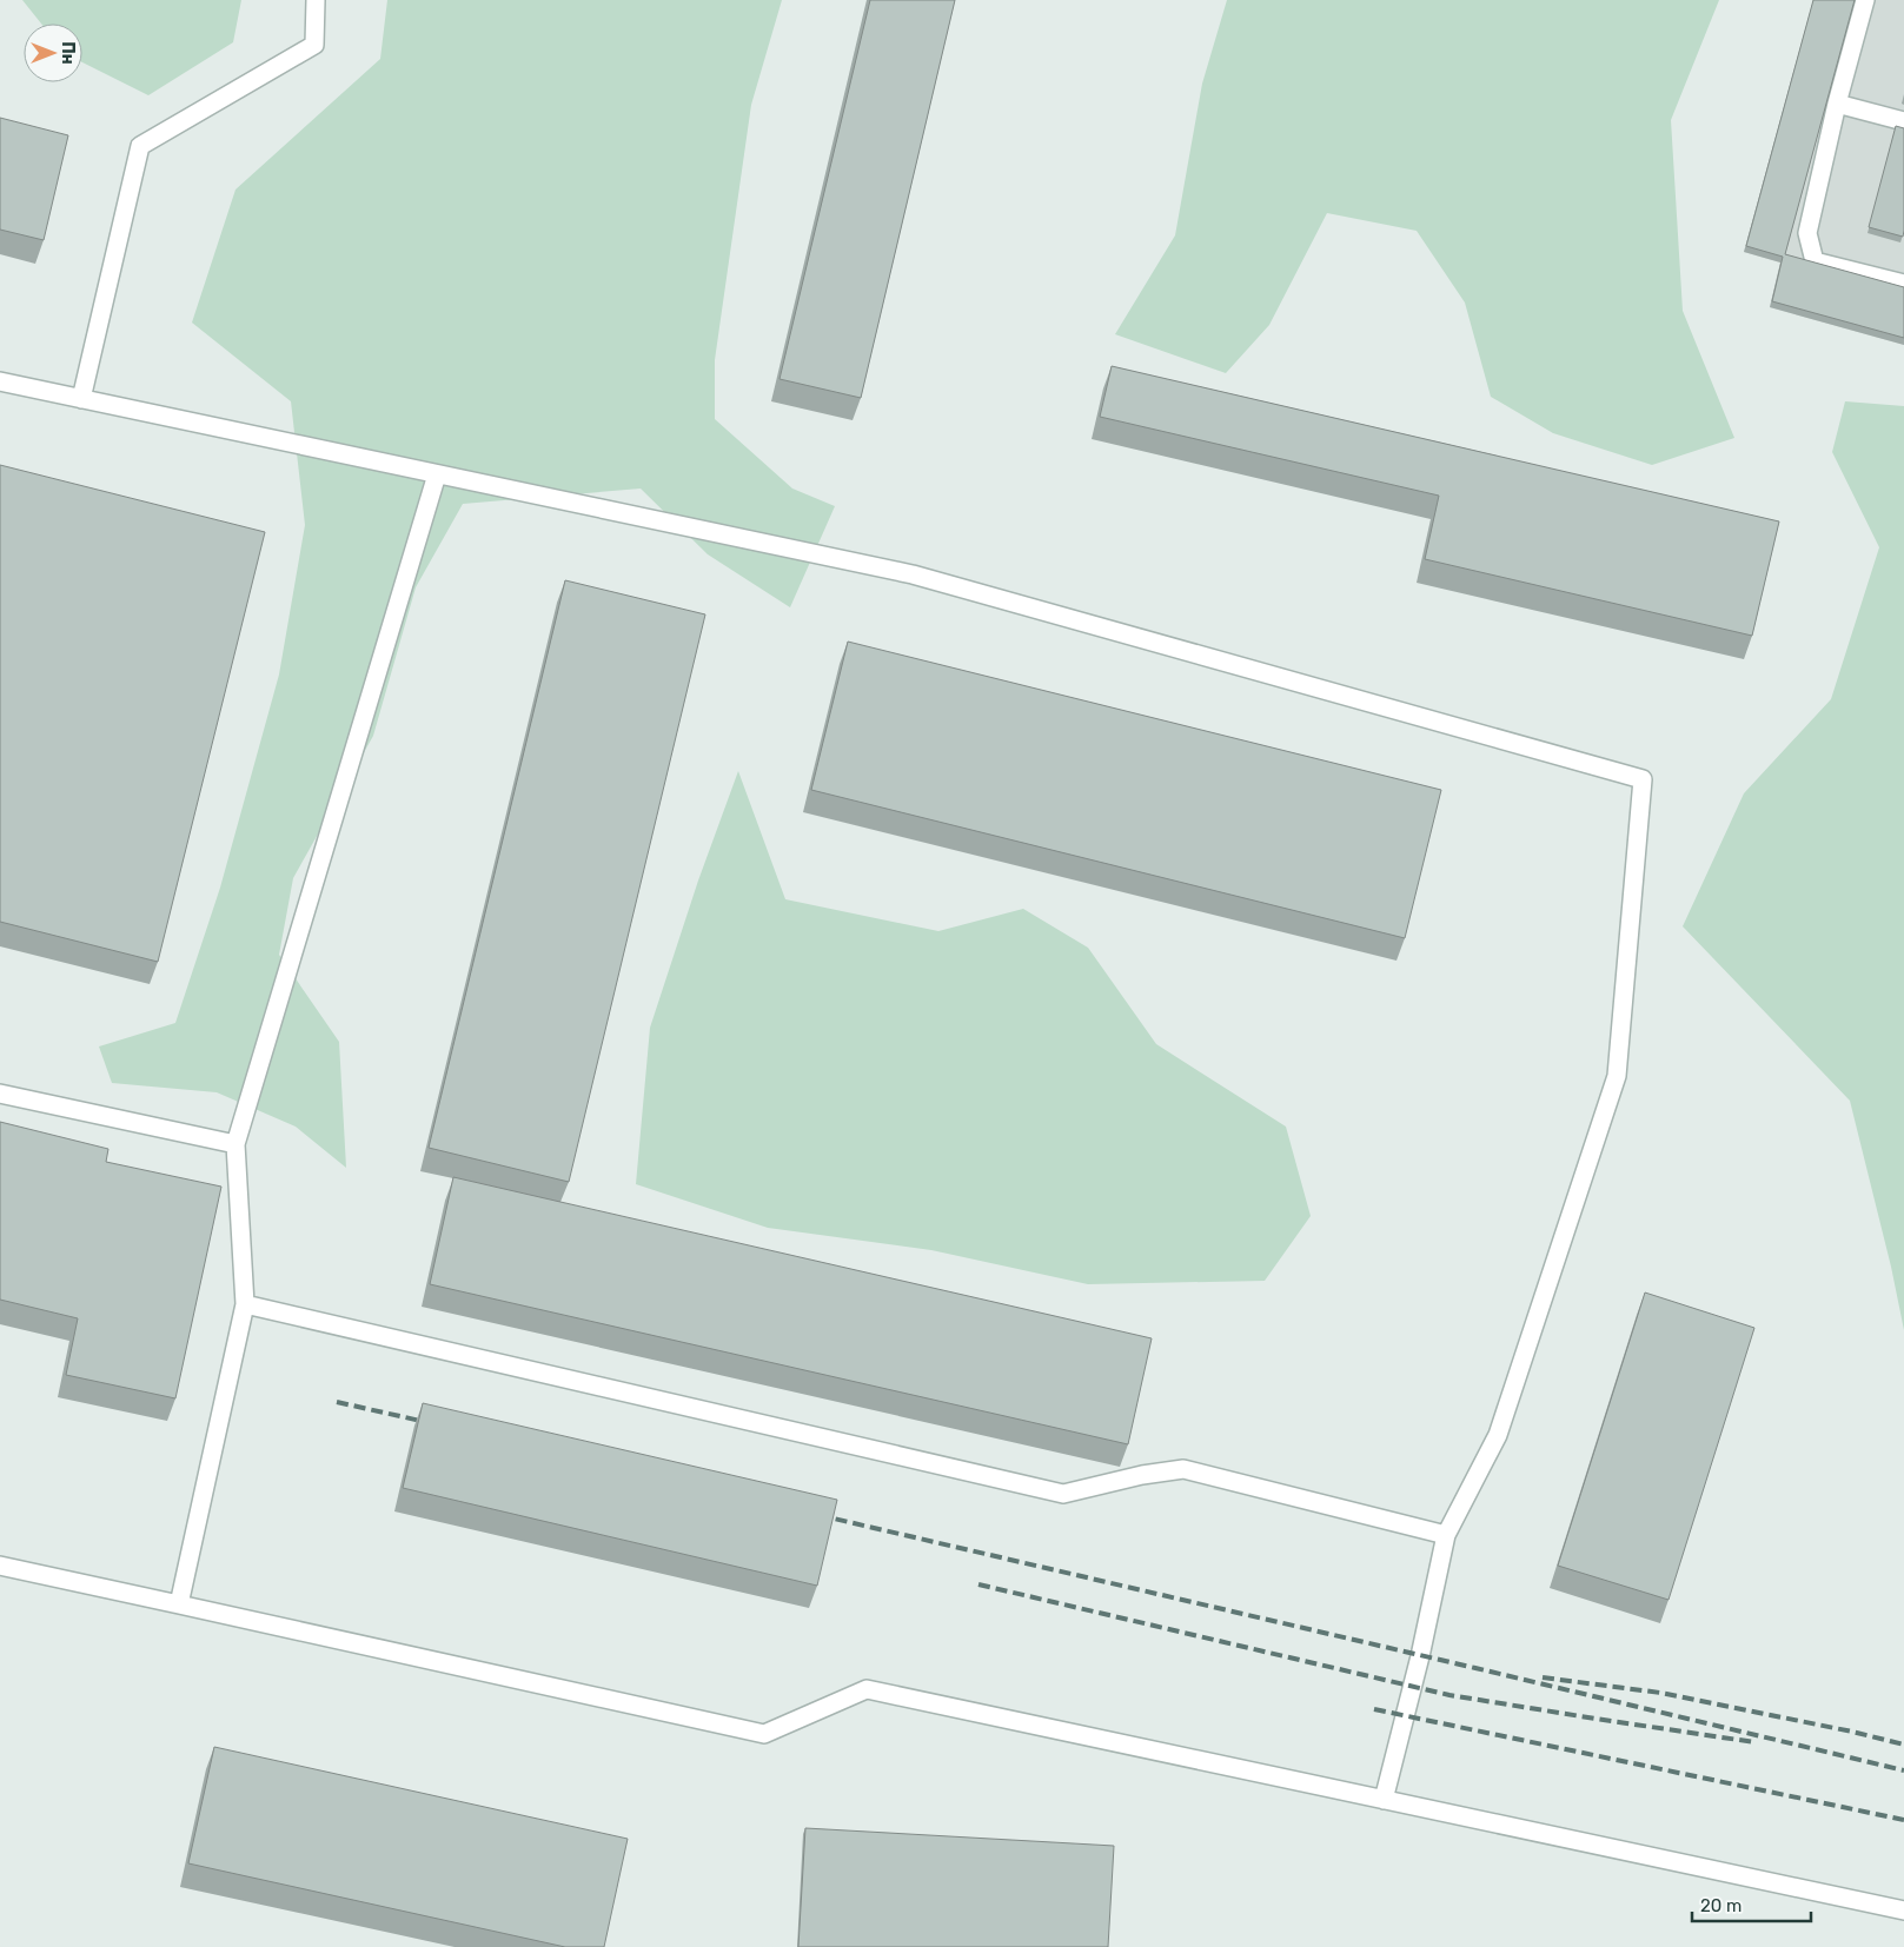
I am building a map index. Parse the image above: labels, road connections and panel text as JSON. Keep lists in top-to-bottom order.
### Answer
{
  "scale_bar": "20 m",
  "north": "right"
}
